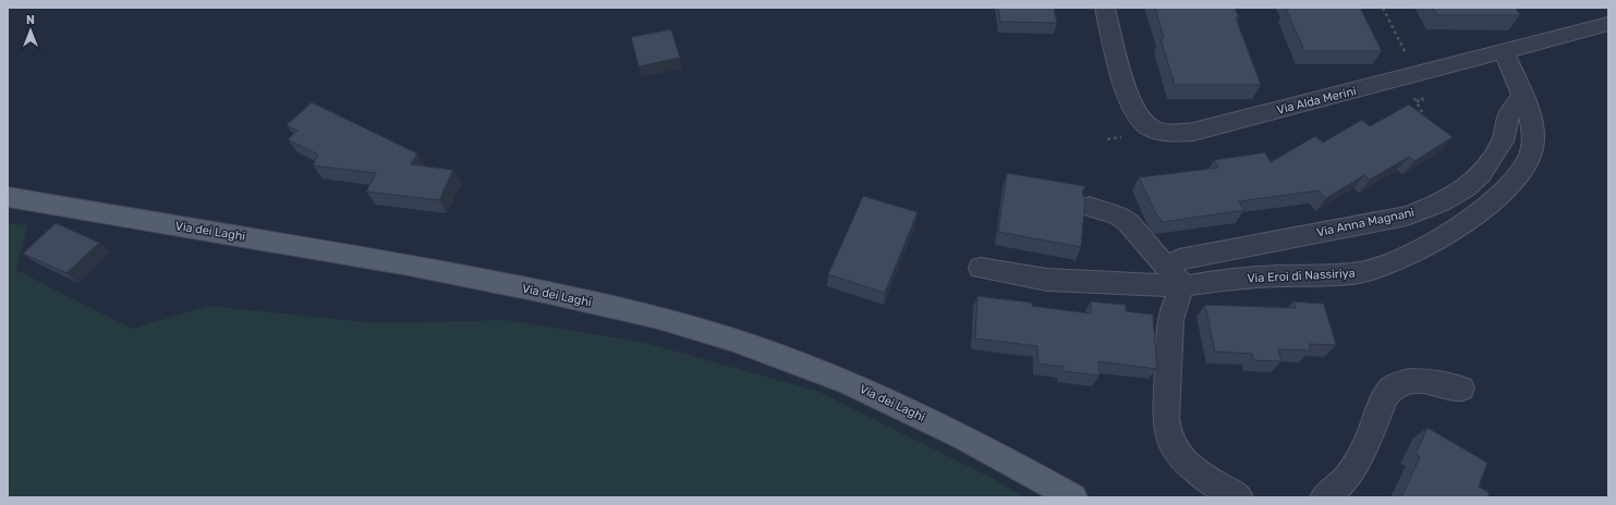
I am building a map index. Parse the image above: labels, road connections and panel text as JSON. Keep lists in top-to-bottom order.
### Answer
{
  "streets": {
    "main road": ["Via dei Laghi"],
    "street": ["Via Alda Merini", "Via Anna Magnani", "Via Eroi di Nassiriya"]
  },
  "crossings": [
    ["Via Alda Merini", "Via Eroi di Nassiriya"],
    ["Via Anna Magnani", "Via Eroi di Nassiriya"]
  ],
  "north": "top"
}
